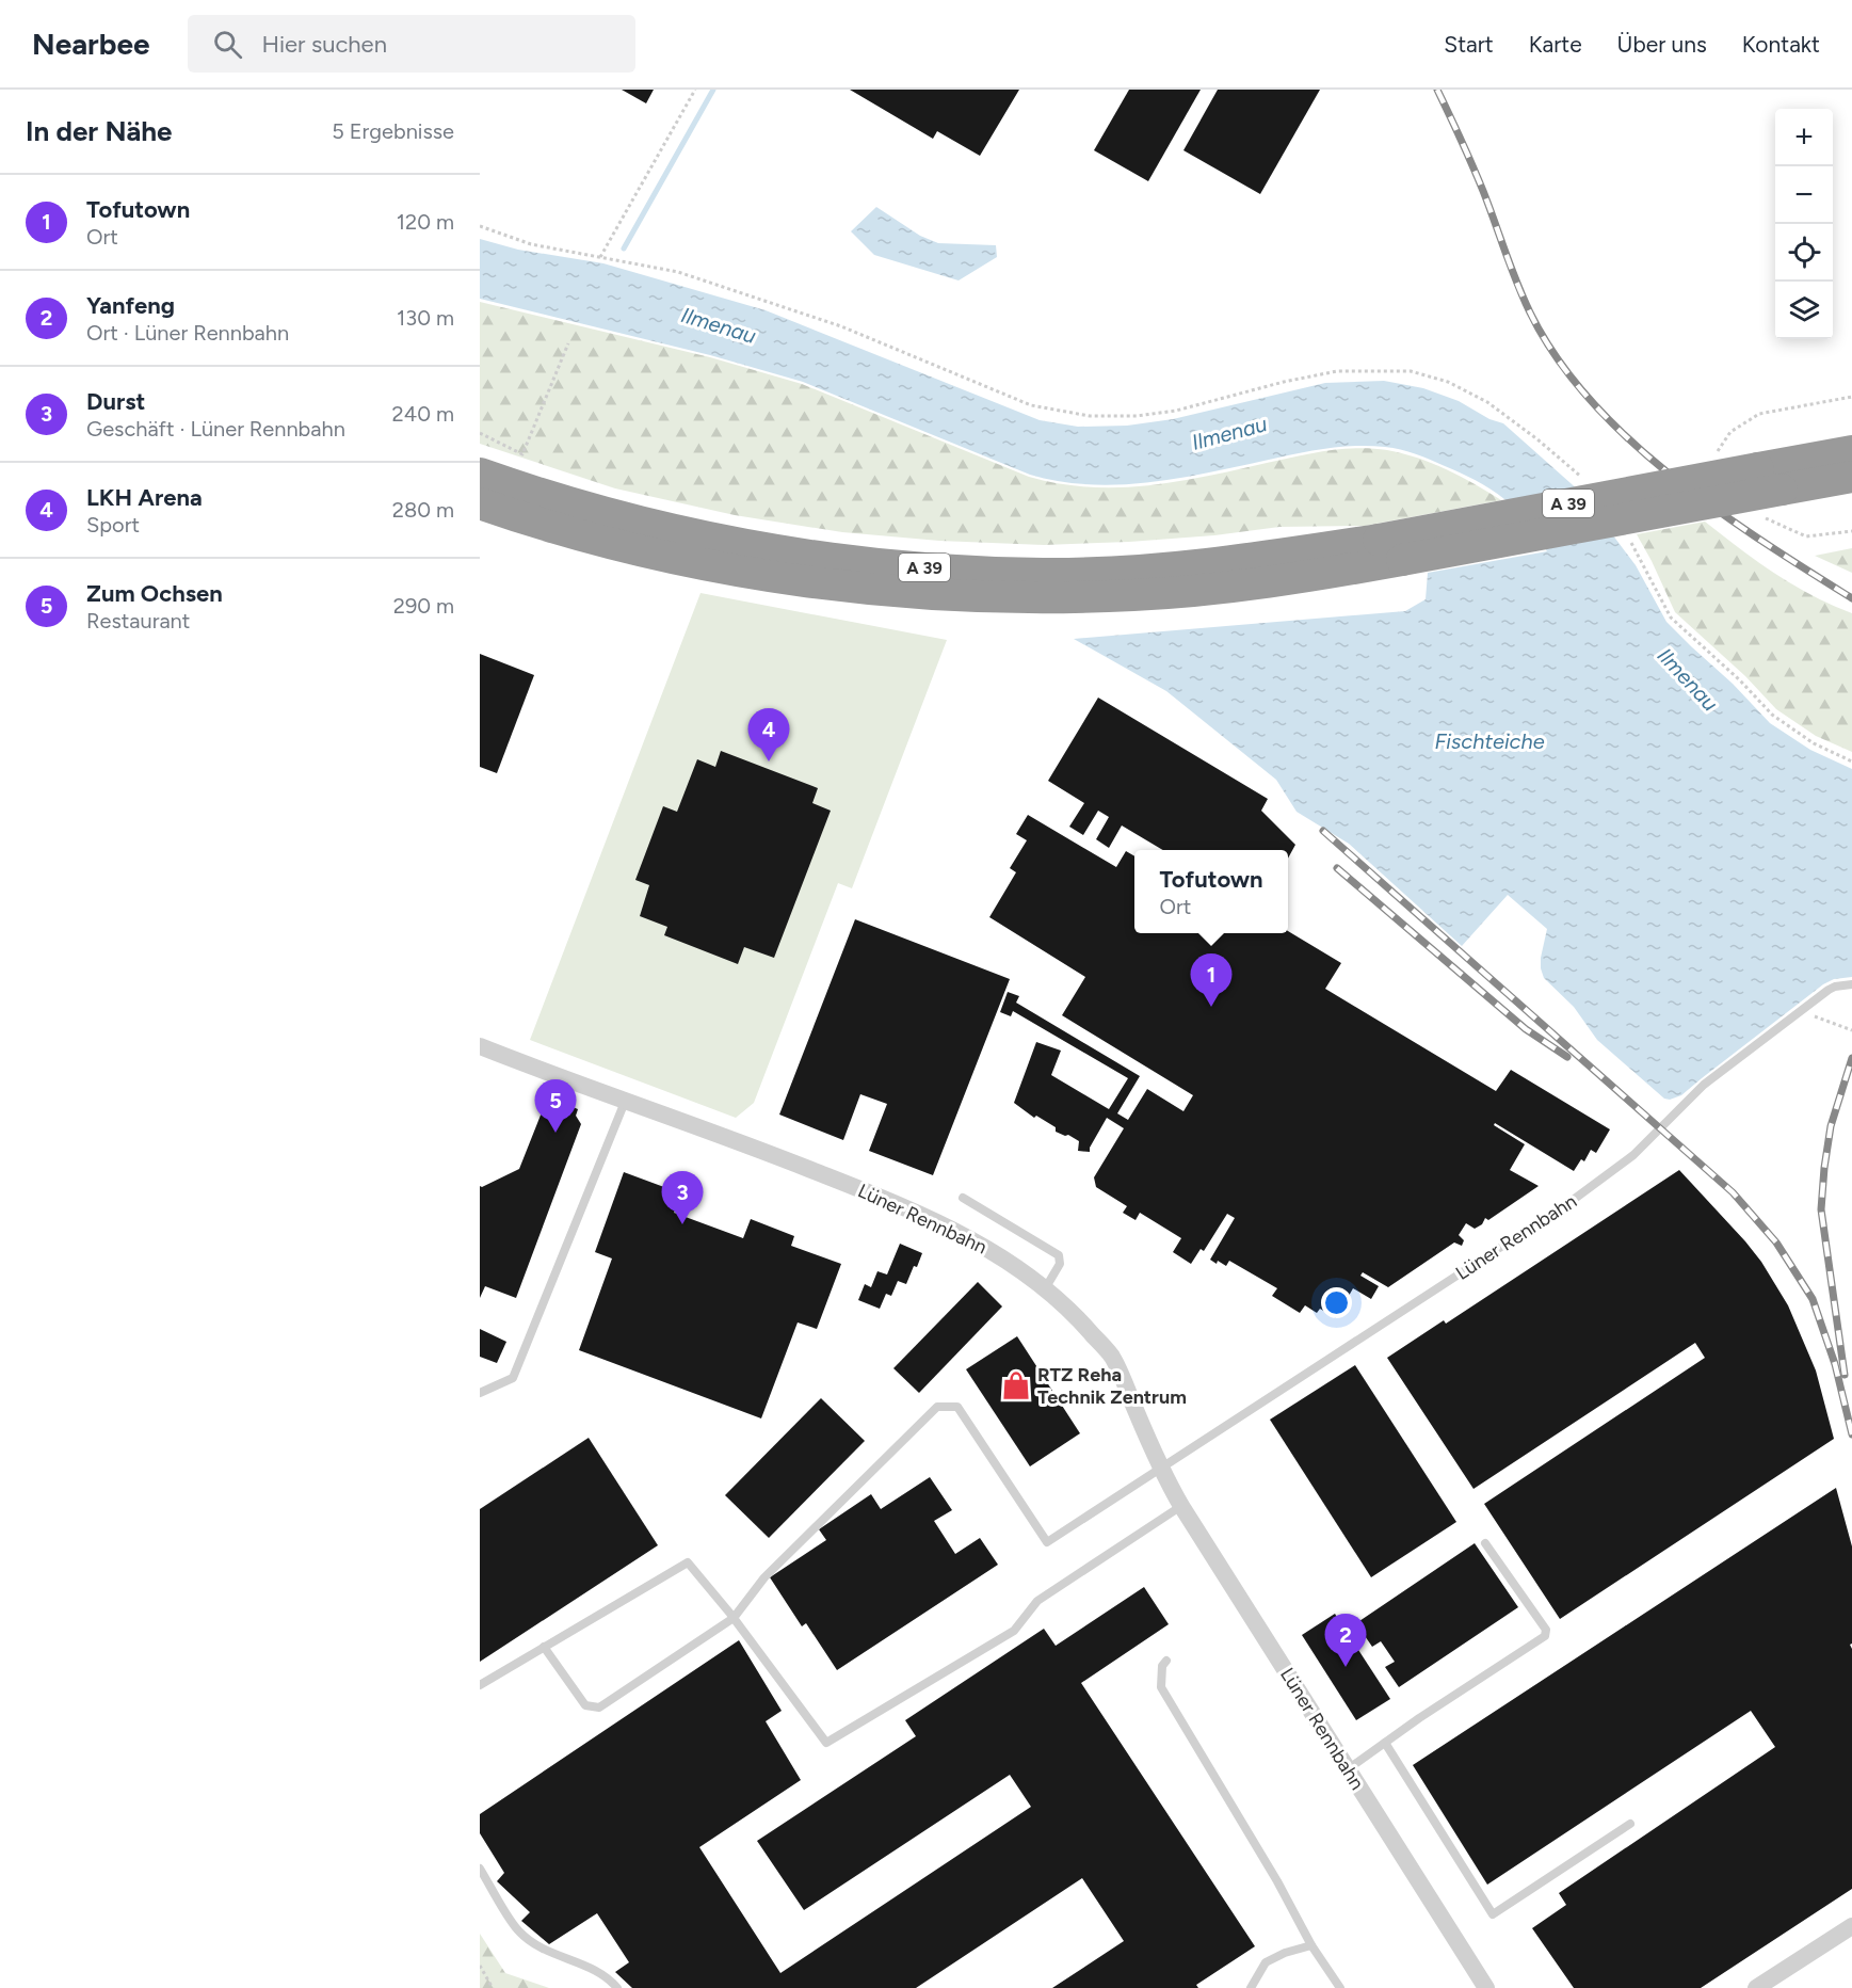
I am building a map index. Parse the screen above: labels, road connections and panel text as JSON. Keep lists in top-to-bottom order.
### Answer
{
  "streets": {
    "highway": ["A 39"],
    "street": ["Lüner Rennbahn"]
  },
  "water": ["Ilmenau", "Fischteiche"],
  "places": {
    "shop": ["RTZ Reha Technik Zentrum"]
  },
  "page": {
    "header": "Nearbee",
    "search": "Hier suchen",
    "nav": [
      "Start",
      "Karte",
      "Über uns",
      "Kontakt"
    ],
    "heading": ["In der Nähe", "5 Ergebnisse"],
    "map_buttons": ["+", "−"],
    "list": [
      {
        "mark": "1",
        "name": "Tofutown",
        "note": "Ort",
        "value": "120 m"
      },
      {
        "mark": "2",
        "name": "Yanfeng",
        "note": "Ort · Lüner Rennbahn",
        "value": "130 m"
      },
      {
        "mark": "3",
        "name": "Durst",
        "note": "Geschäft · Lüner Rennbahn",
        "value": "240 m"
      },
      {
        "mark": "4",
        "name": "LKH Arena",
        "note": "Sport",
        "value": "280 m"
      },
      {
        "mark": "5",
        "name": "Zum Ochsen",
        "note": "Restaurant",
        "value": "290 m"
      }
    ],
    "pins": [
      "4",
      "1",
      "5",
      "3",
      "2"
    ],
    "popup": ["Tofutown", "Ort"]
  }
}
